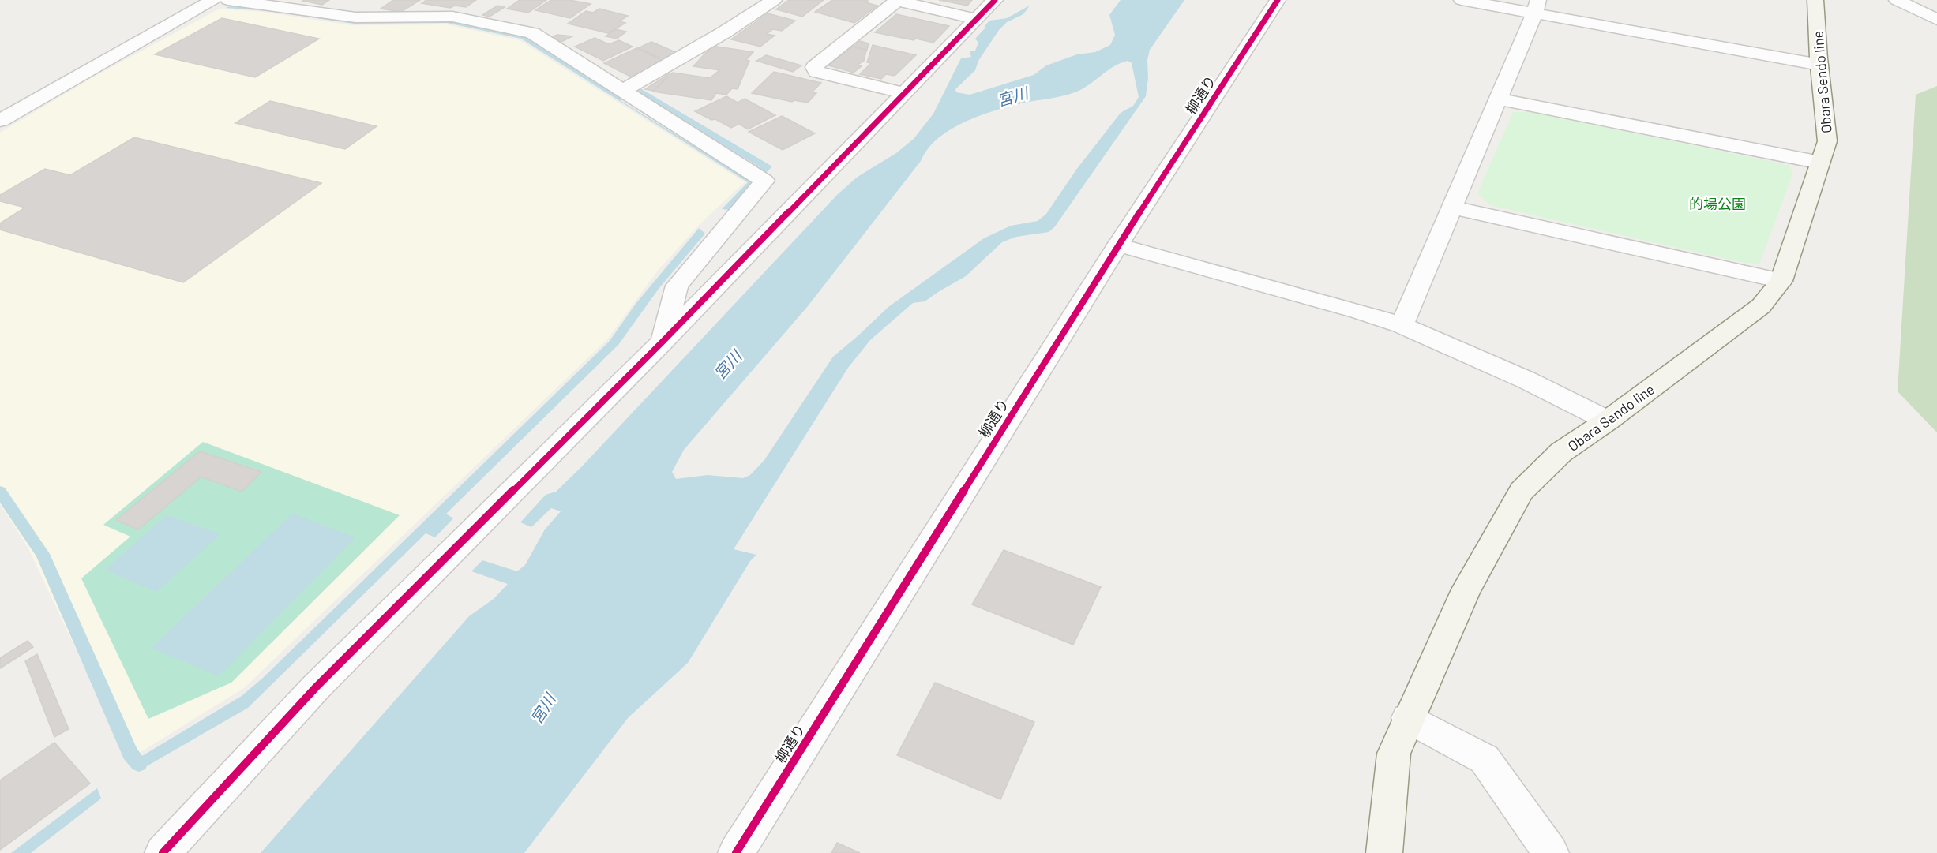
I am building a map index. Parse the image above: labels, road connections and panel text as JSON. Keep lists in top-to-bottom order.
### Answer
{
  "streets": {
    "main road": ["Obara Sendo line"],
    "street": ["柳通り"]
  },
  "water": ["宮川"],
  "parks": ["的場公園"]
}
